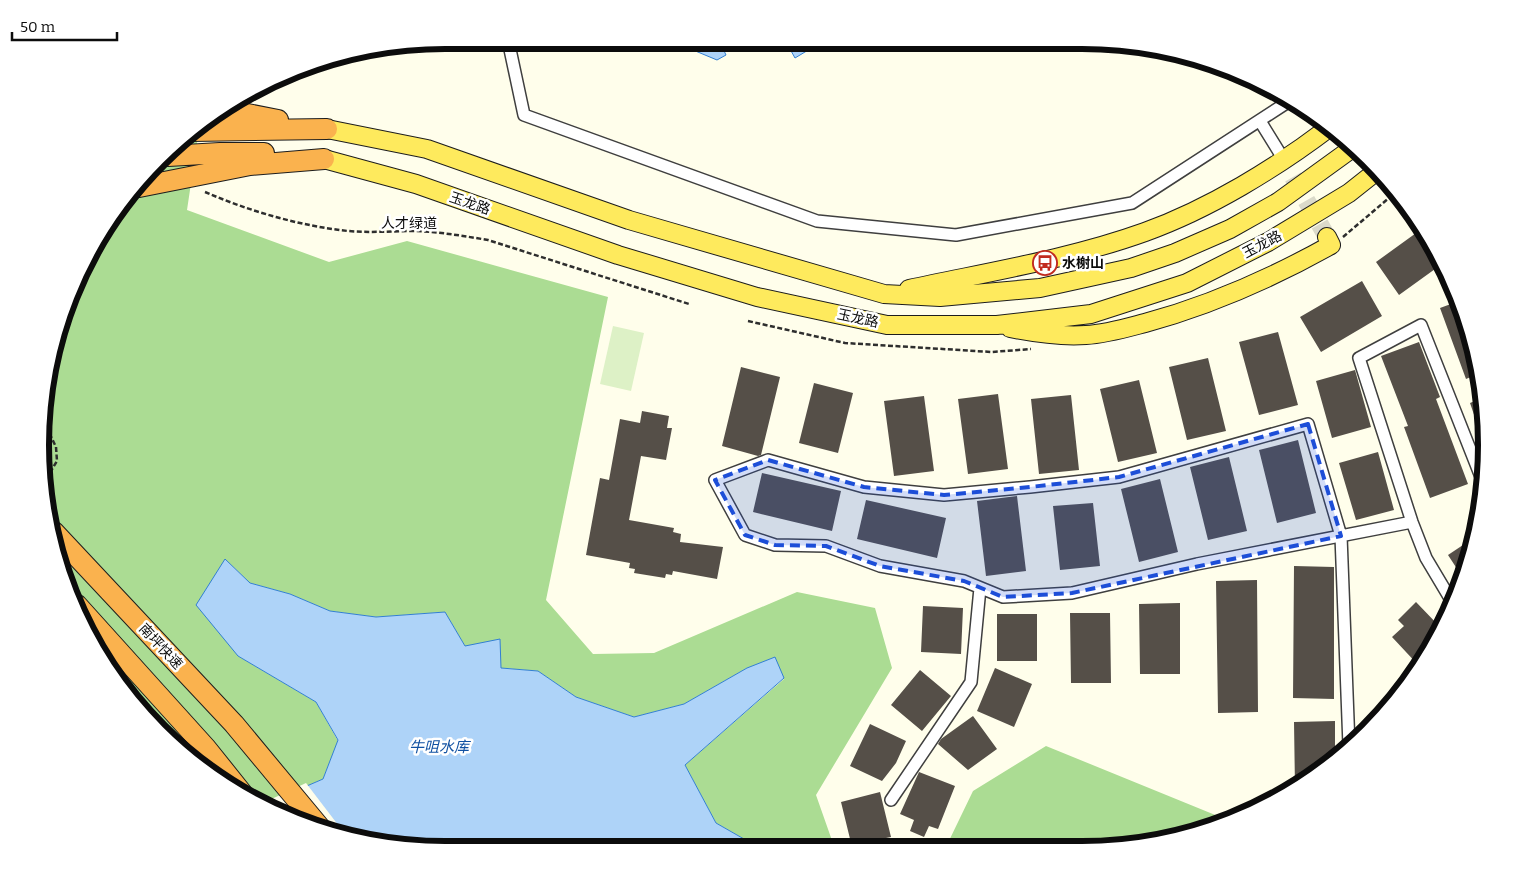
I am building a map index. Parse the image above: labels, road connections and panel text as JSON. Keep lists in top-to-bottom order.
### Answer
{
  "streets": {
    "highway": ["南坪快速"],
    "main road": ["玉龙路"],
    "path": ["人才绿道"]
  },
  "water": ["牛咀水库"],
  "places": {
    "bus stop": ["水榭山"]
  },
  "scale_bar": "50 m"
}
